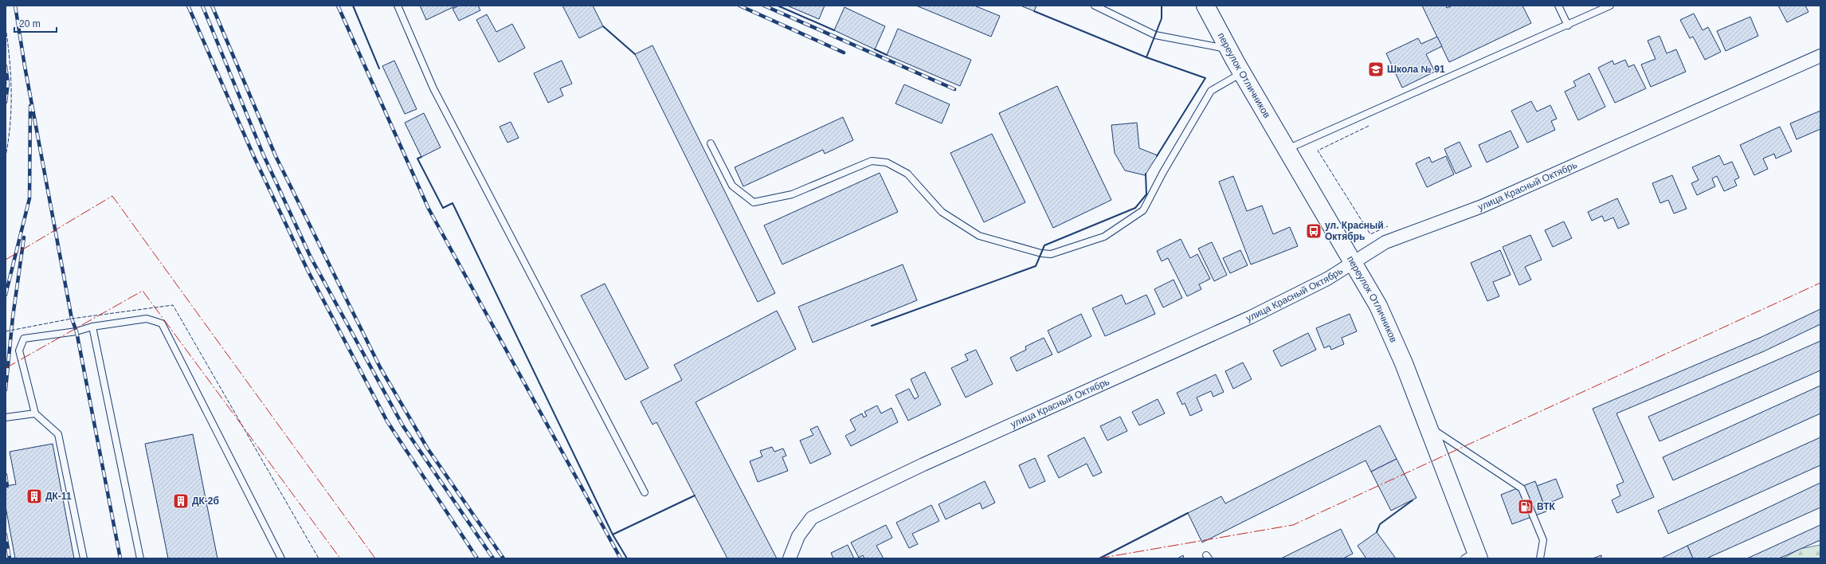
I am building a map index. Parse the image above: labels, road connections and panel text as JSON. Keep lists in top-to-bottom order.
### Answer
{
  "streets": {
    "main road": ["переулок Отличников"],
    "street": ["улица Красный Октябрь"]
  },
  "crossings": [
    ["переулок Отличников", "улица Красный Октябрь"]
  ],
  "places": {
    "school or university": ["Школа № 91"],
    "bus stop": ["ул. Красный Октябрь"],
    "building": ["ДК-11", "ДК-2б"],
    "fuel station": ["ВТК"]
  },
  "scale_bar": "20 m"
}
